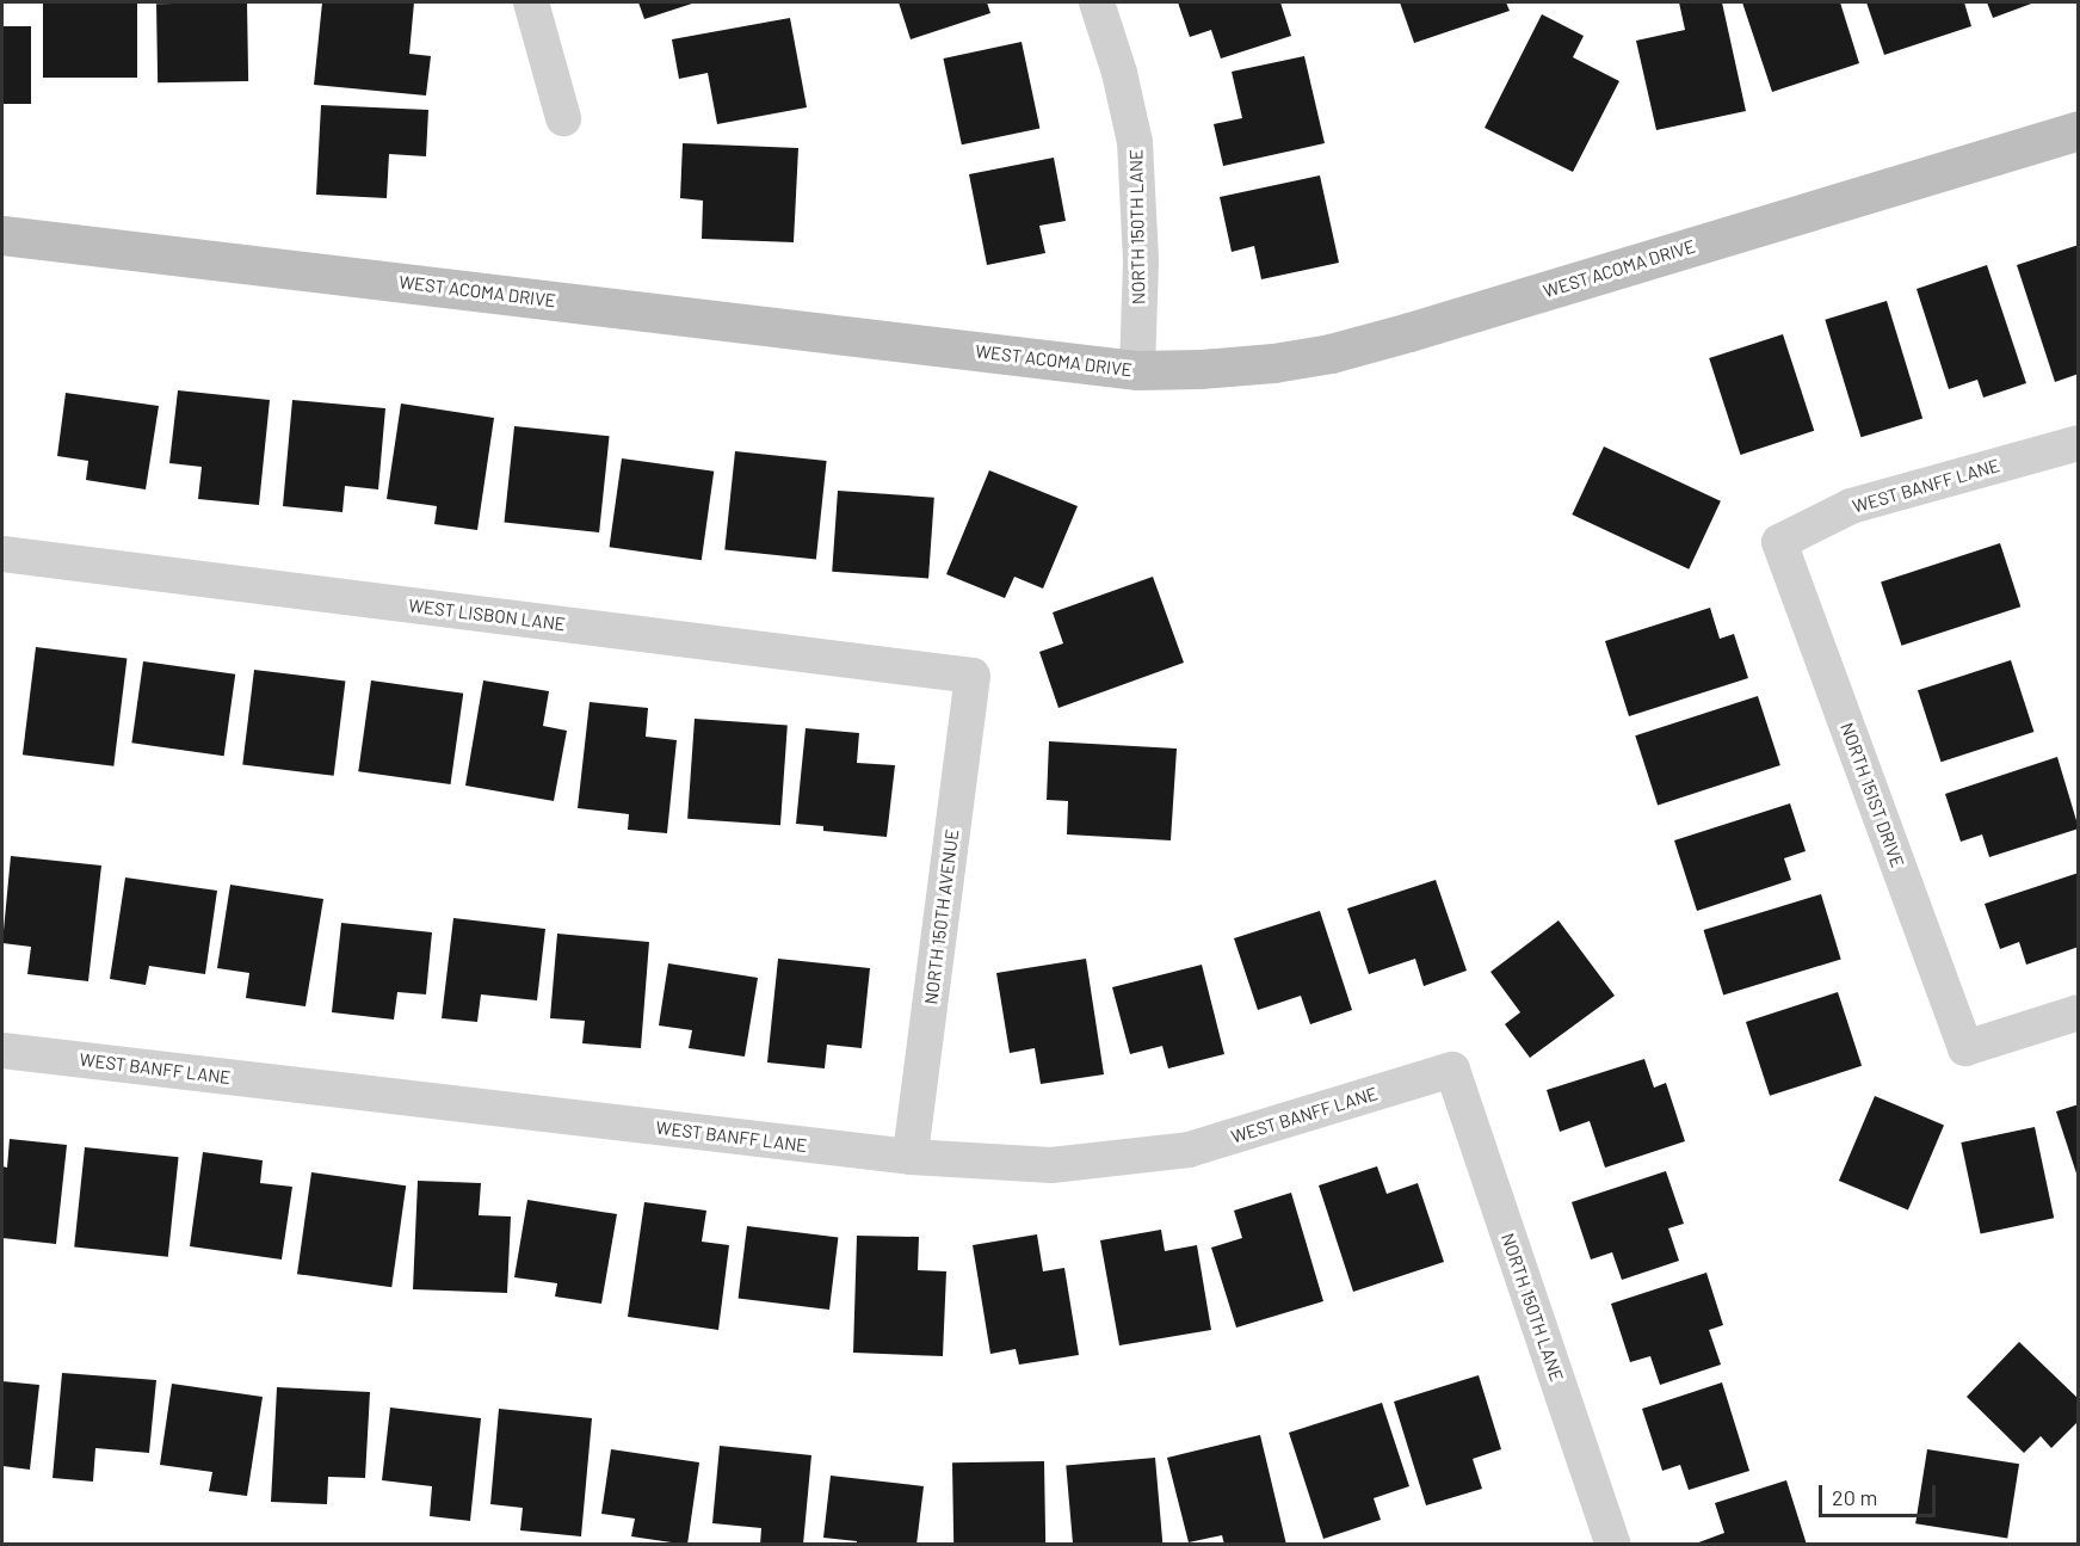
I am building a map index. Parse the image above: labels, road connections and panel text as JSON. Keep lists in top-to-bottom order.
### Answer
{
  "streets": {
    "street": [
      "NORTH 150TH LANE",
      "WEST ACOMA DRIVE",
      "WEST BANFF LANE",
      "WEST LISBON LANE",
      "NORTH 151ST DRIVE",
      "NORTH 150TH AVENUE"
    ]
  },
  "crossings": [
    ["NORTH 150TH LANE", "WEST ACOMA DRIVE"],
    ["NORTH 150TH LANE", "WEST BANFF LANE"],
    ["WEST BANFF LANE", "NORTH 151ST DRIVE"],
    ["WEST BANFF LANE", "NORTH 150TH AVENUE"],
    ["WEST LISBON LANE", "NORTH 150TH AVENUE"]
  ],
  "scale_bar": "20 m"
}
